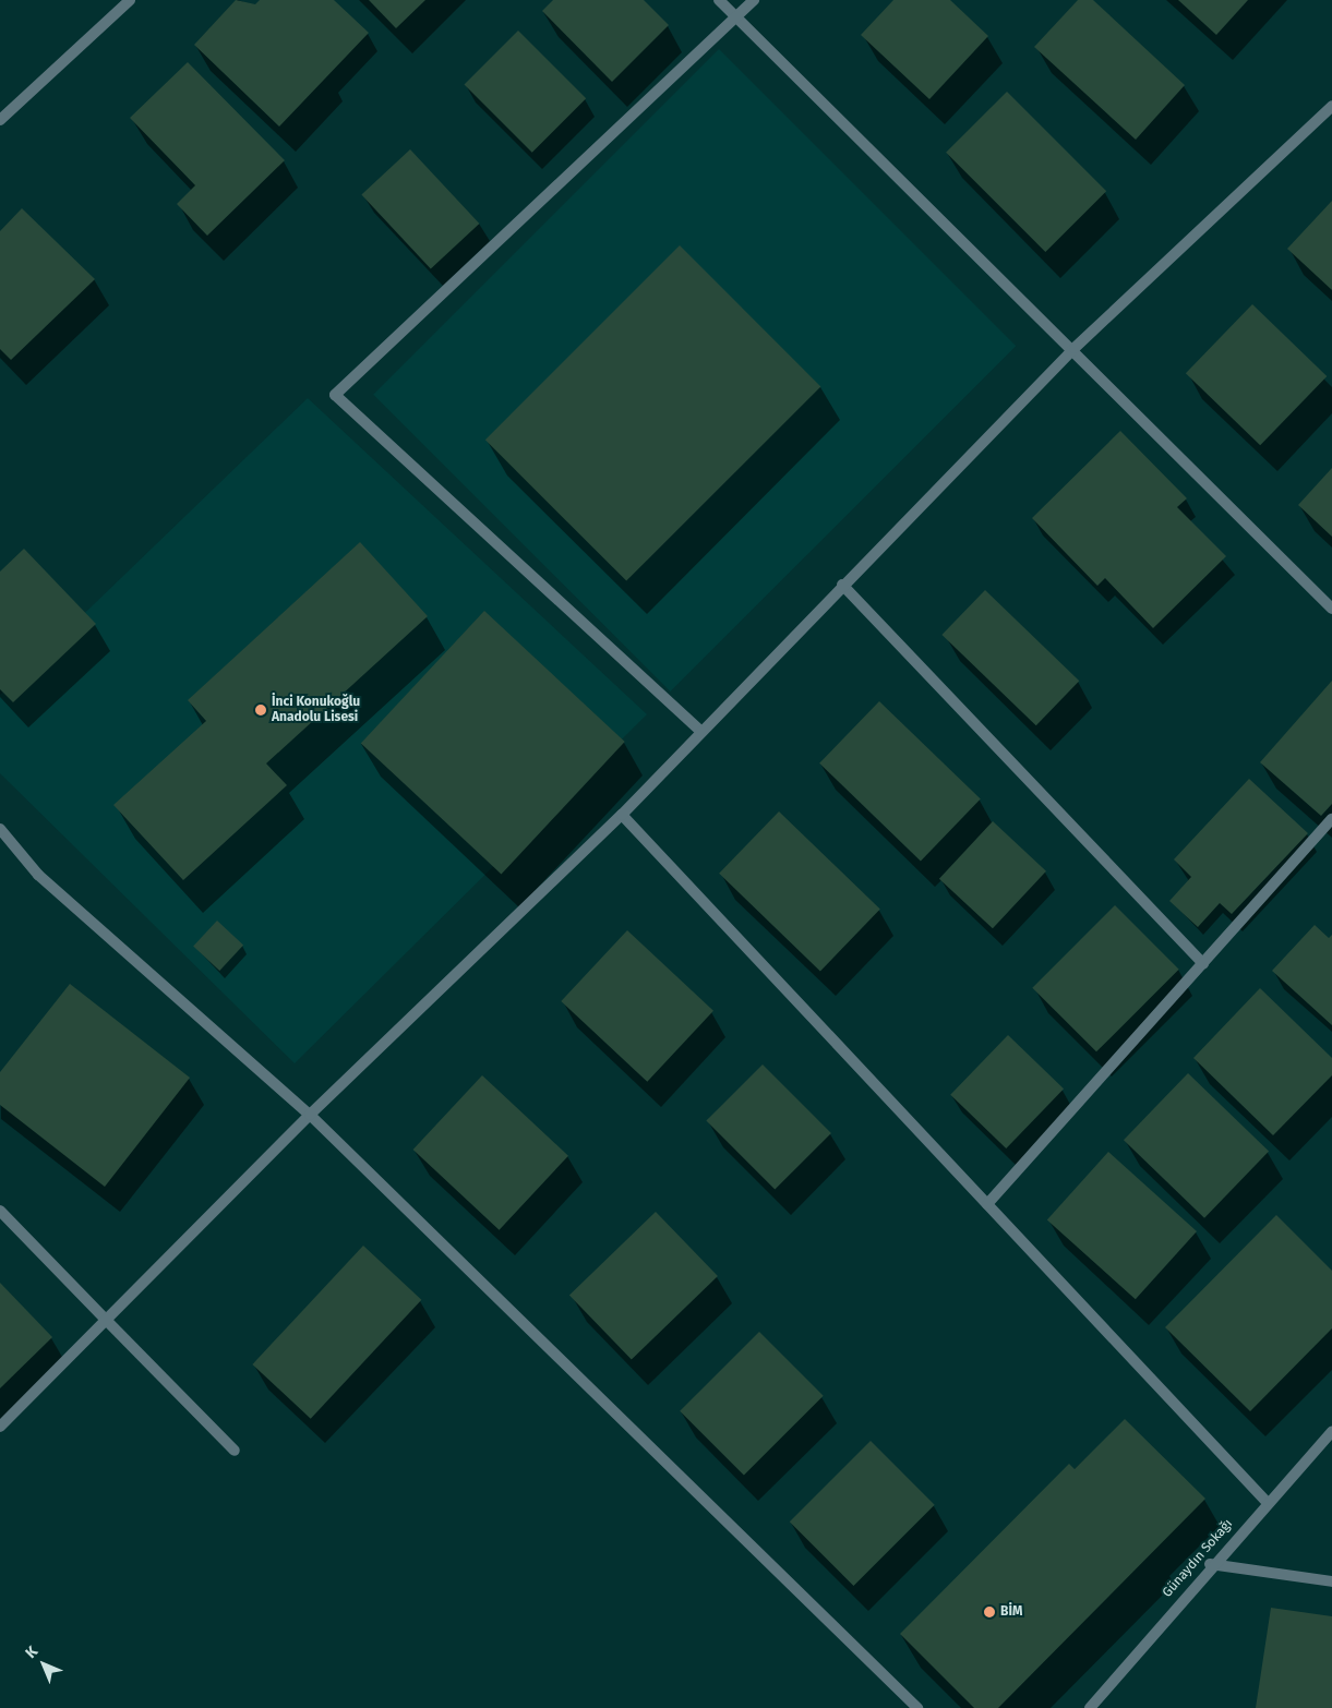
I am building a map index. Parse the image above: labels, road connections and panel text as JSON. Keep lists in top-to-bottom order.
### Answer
{
  "streets": {
    "street": ["Günaydın Sokağı"]
  },
  "places": ["İnci Konukoğlu Anadolu Lisesi", "BİM"],
  "north": "top left"
}
